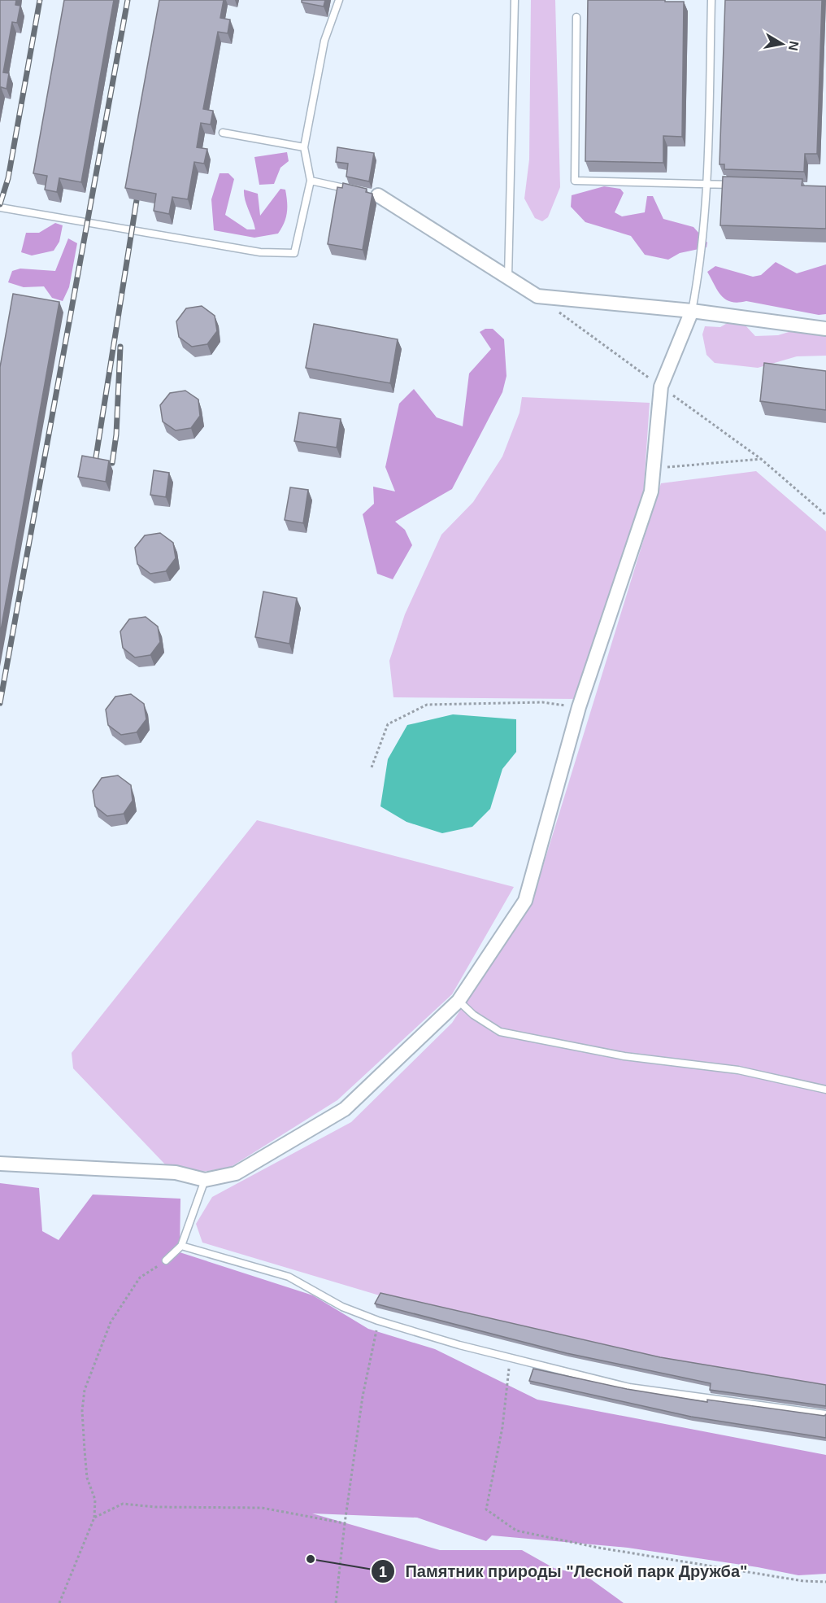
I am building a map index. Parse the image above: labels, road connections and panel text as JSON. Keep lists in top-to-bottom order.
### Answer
{
  "places": ["Памятник природы \"Лесной парк Дружба\""],
  "north": "right"
}
